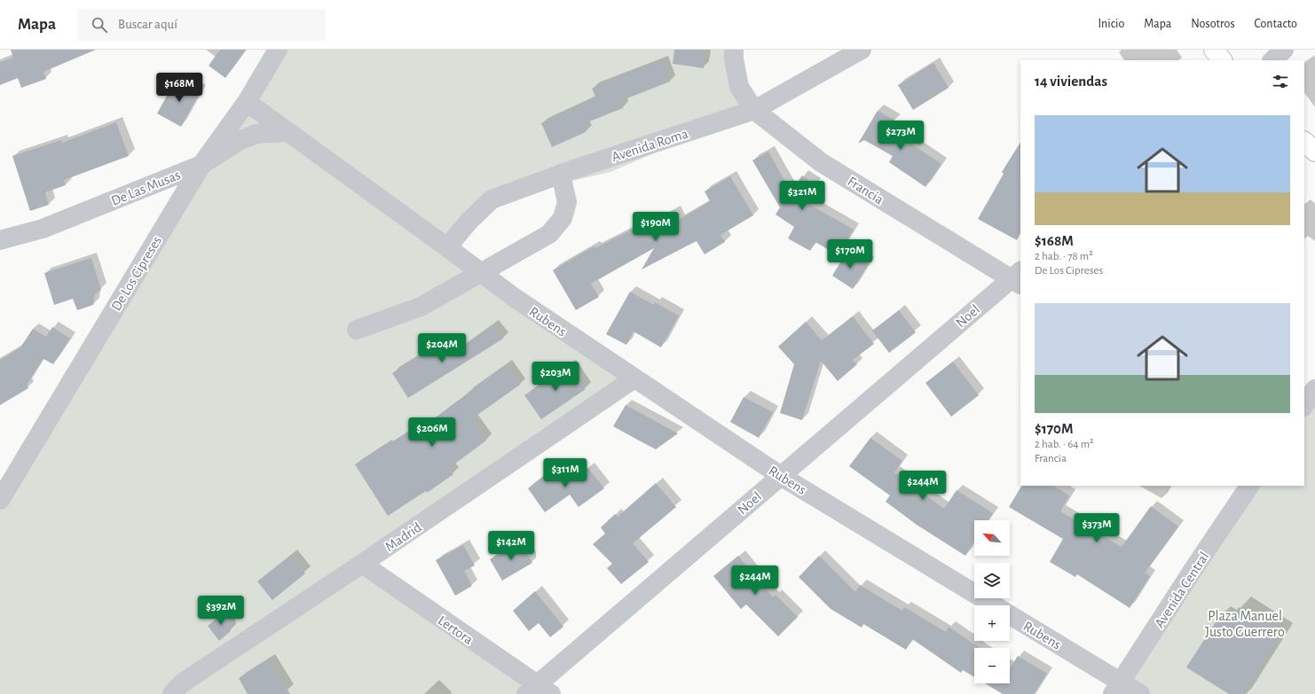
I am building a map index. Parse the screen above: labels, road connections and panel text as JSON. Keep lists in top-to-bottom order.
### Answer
{
  "streets": {
    "street": [
      "Avenida Roma",
      "De Las Musas",
      "Francia",
      "De Los Cipreses",
      "Noel",
      "Rubens",
      "Madrid",
      "Avenida Central",
      "Lertora"
    ]
  },
  "crossings": [
    ["Avenida Roma", "Francia"],
    ["Avenida Roma", "Rubens"],
    ["De Las Musas", "De Los Cipreses"],
    ["De Las Musas", "Rubens"],
    ["Francia", "Noel"],
    ["De Los Cipreses", "Rubens"],
    ["Noel", "Rubens"],
    ["Noel", "Lertora"],
    ["Rubens", "Madrid"],
    ["Rubens", "Avenida Central"],
    ["Madrid", "Lertora"]
  ],
  "parks": ["Plaza Manuel Justo Guerrero"],
  "north": "top left",
  "page": {
    "header": "Mapa",
    "search": "Buscar aquí",
    "nav": [
      "Inicio",
      "Mapa",
      "Nosotros",
      "Contacto"
    ],
    "heading": "14 viviendas",
    "price": [
      "$168M",
      "$273M",
      "$321M",
      "$190M",
      "$170M",
      "$204M",
      "$203M",
      "$206M",
      "$311M",
      "$244M",
      "$373M",
      "$142M",
      "$244M",
      "$392M"
    ],
    "list": [
      {
        "name": "$168M",
        "note": "2 hab. · 78 m² · De Los Cipreses"
      },
      {
        "name": "$170M",
        "note": "2 hab. · 64 m² · Francia"
      }
    ],
    "map_buttons": ["+", "−"]
  }
}
